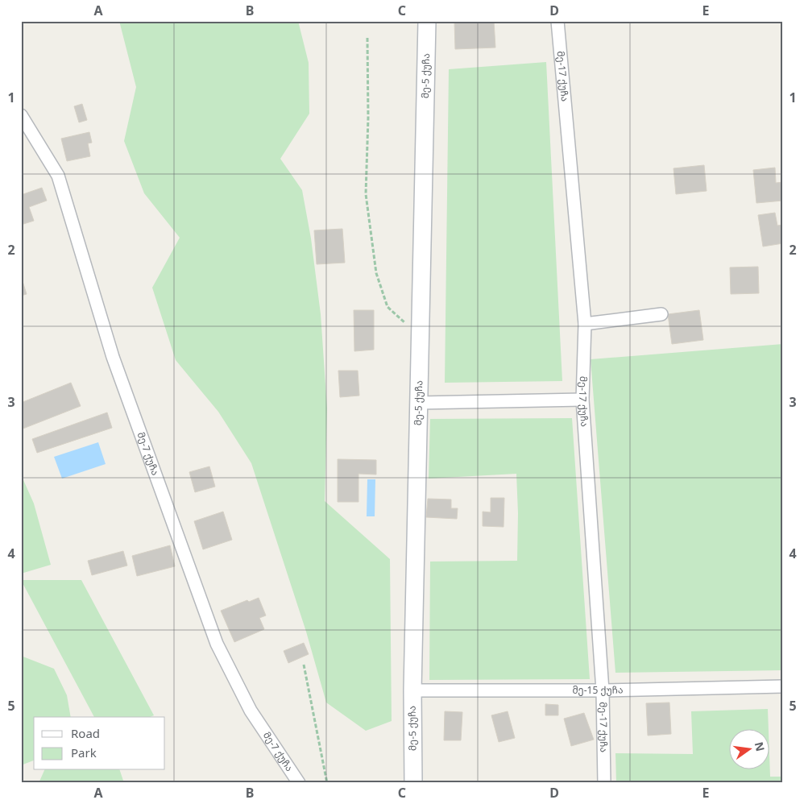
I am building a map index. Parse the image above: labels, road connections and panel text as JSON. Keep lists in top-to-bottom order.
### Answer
{
  "streets": {
    "street": [
      "მე-5 ქუჩა",
      "მე-17 ქუჩა",
      "მე-7 ქუჩა",
      "მე-15 ქუჩა"
    ]
  },
  "crossings": [
    ["მე-5 ქუჩა", "მე-15 ქუჩა"],
    ["მე-17 ქუჩა", "მე-15 ქუჩა"]
  ],
  "legend": ["Road", "Park"],
  "north": "right",
  "grid": {
    "columns": [
      "A",
      "B",
      "C",
      "D",
      "E"
    ],
    "rows": [
      "1",
      "2",
      "3",
      "4",
      "5"
    ]
  }
}
